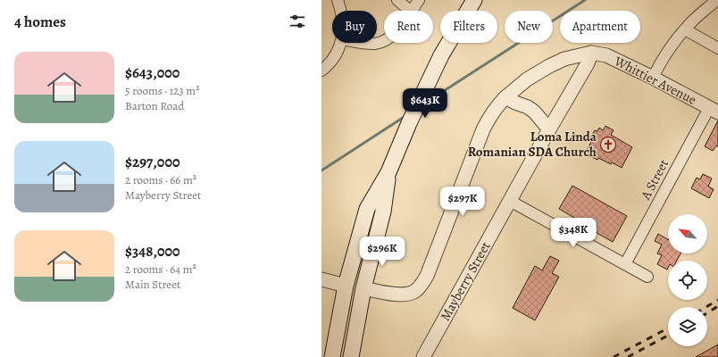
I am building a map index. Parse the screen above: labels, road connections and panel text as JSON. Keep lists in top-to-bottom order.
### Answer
{
  "streets": {
    "street": ["Whittier Avenue", "A Street", "Mayberry Street"]
  },
  "crossings": [
    ["Whittier Avenue", "A Street"],
    ["Whittier Avenue", "Mayberry Street"]
  ],
  "places": {
    "church": ["Loma Linda Romanian SDA Church"]
  },
  "north": "top left",
  "page": {
    "heading": "4 homes",
    "chip": [
      "Buy",
      "Rent",
      "Filters",
      "New",
      "Apartment"
    ],
    "list": [
      {
        "name": "$643,000",
        "note": "5 rooms · 123 m² · Barton Road"
      },
      {
        "name": "$297,000",
        "note": "2 rooms · 66 m² · Mayberry Street"
      },
      {
        "name": "$348,000",
        "note": "2 rooms · 64 m² · Main Street"
      }
    ],
    "price": [
      "$643K",
      "$297K",
      "$348K",
      "$296K"
    ]
  }
}
